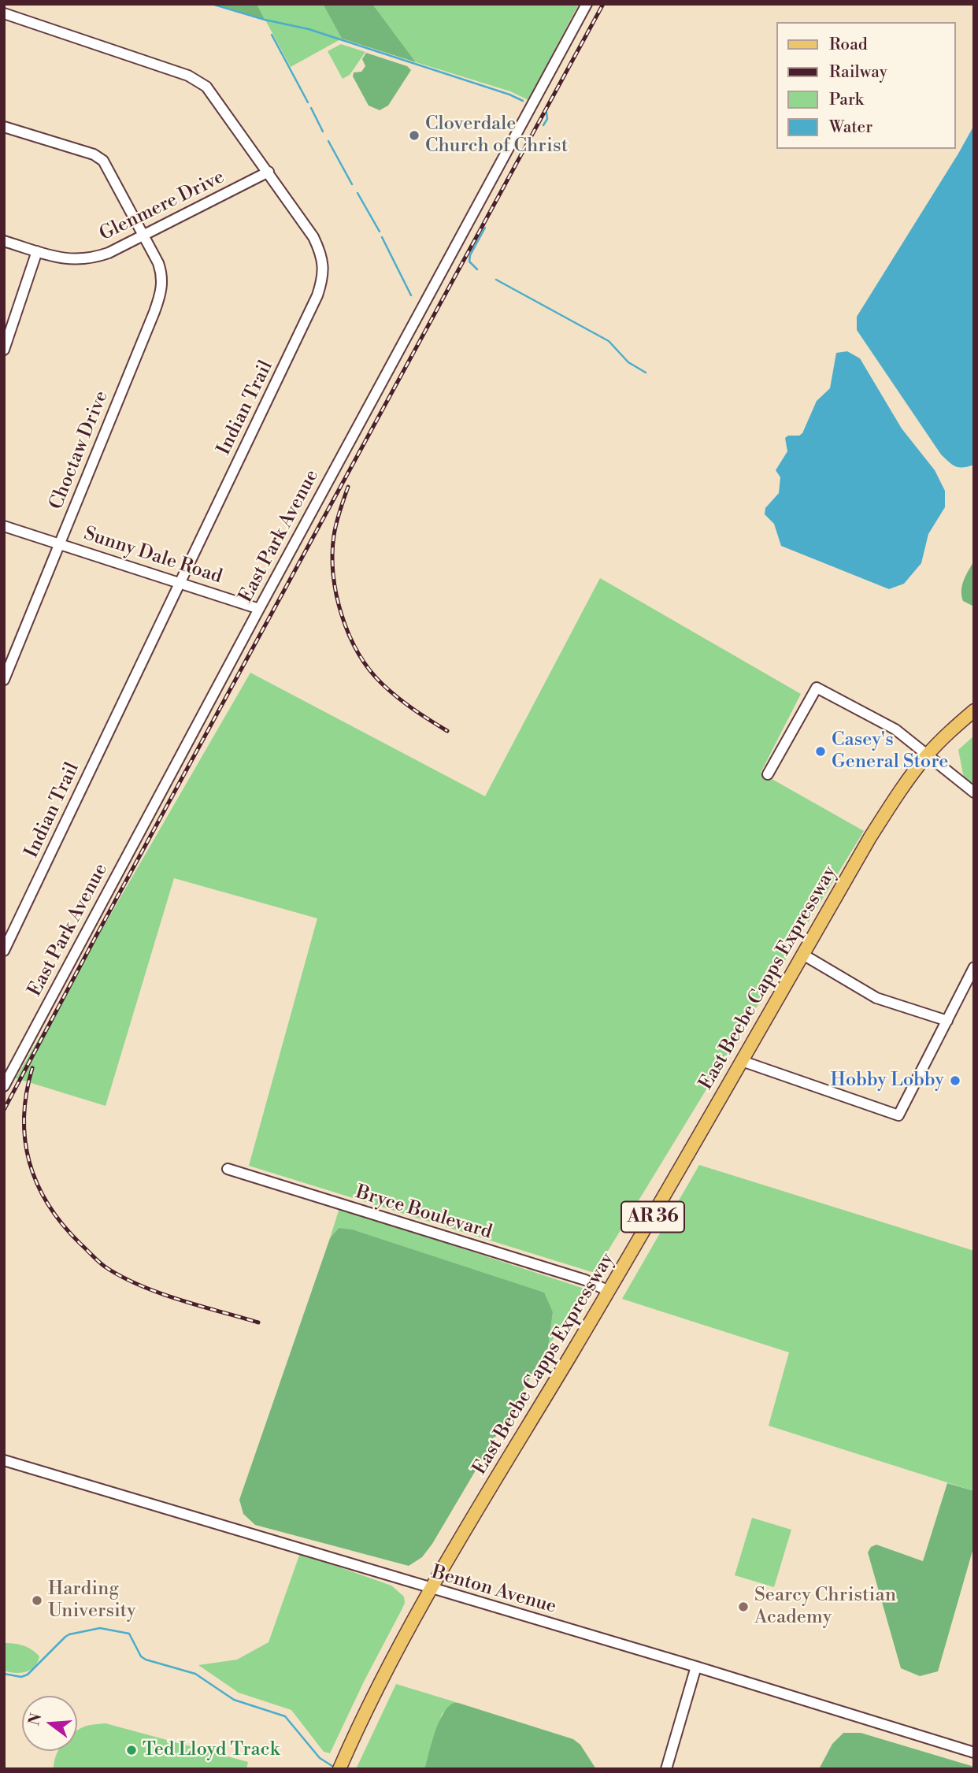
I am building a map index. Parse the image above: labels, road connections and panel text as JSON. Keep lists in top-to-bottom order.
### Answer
{
  "streets": {
    "main road": ["East Beebe Capps Expressway", "AR 36"],
    "street": [
      "Glenmere Drive",
      "Indian Trail",
      "Choctaw Drive",
      "East Park Avenue",
      "Sunny Dale Road",
      "Bryce Boulevard",
      "Benton Avenue"
    ]
  },
  "crossings": [
    ["Glenmere Drive", "Indian Trail"],
    ["Glenmere Drive", "Choctaw Drive"],
    ["Indian Trail", "Sunny Dale Road"],
    ["Choctaw Drive", "Sunny Dale Road"],
    ["East Park Avenue", "Sunny Dale Road"],
    ["East Beebe Capps Expressway", "Bryce Boulevard"],
    ["East Beebe Capps Expressway", "Benton Avenue"]
  ],
  "places": [
    "Cloverdale Church of Christ",
    "Casey's General Store",
    "Hobby Lobby",
    "Harding University",
    "Searcy Christian Academy",
    "Ted Lloyd Track"
  ],
  "legend": [
    "Road",
    "Railway",
    "Park",
    "Water"
  ],
  "north": "left"
}
